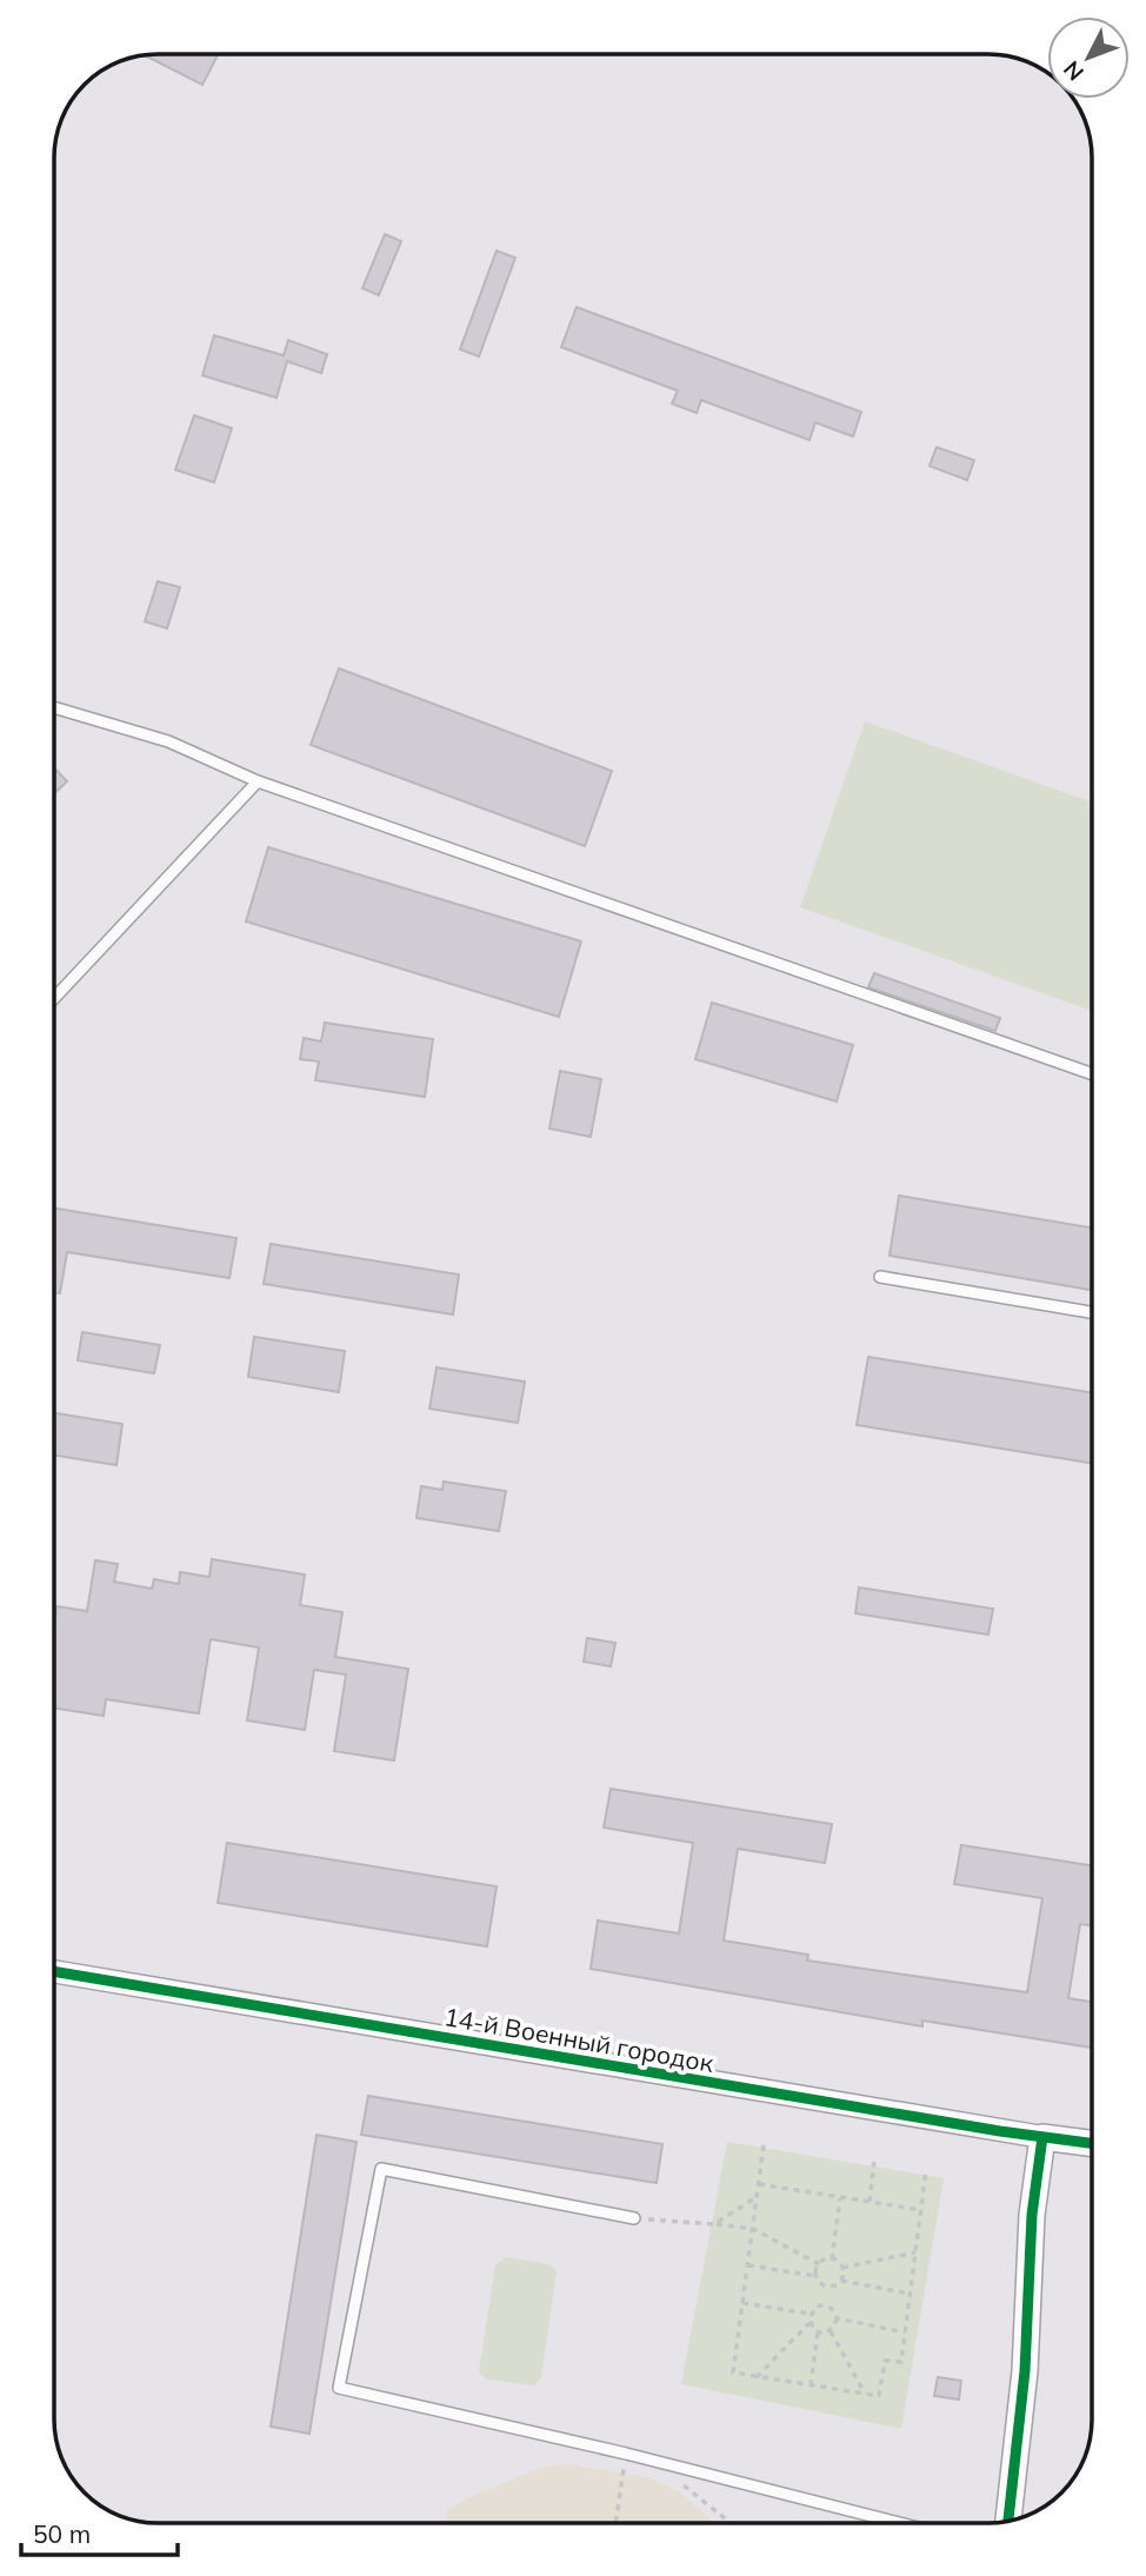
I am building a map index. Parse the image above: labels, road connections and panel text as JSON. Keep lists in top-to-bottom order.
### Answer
{
  "streets": {
    "street": ["14-й Военный городок"]
  },
  "scale_bar": "50 m",
  "north": "bottom left"
}
